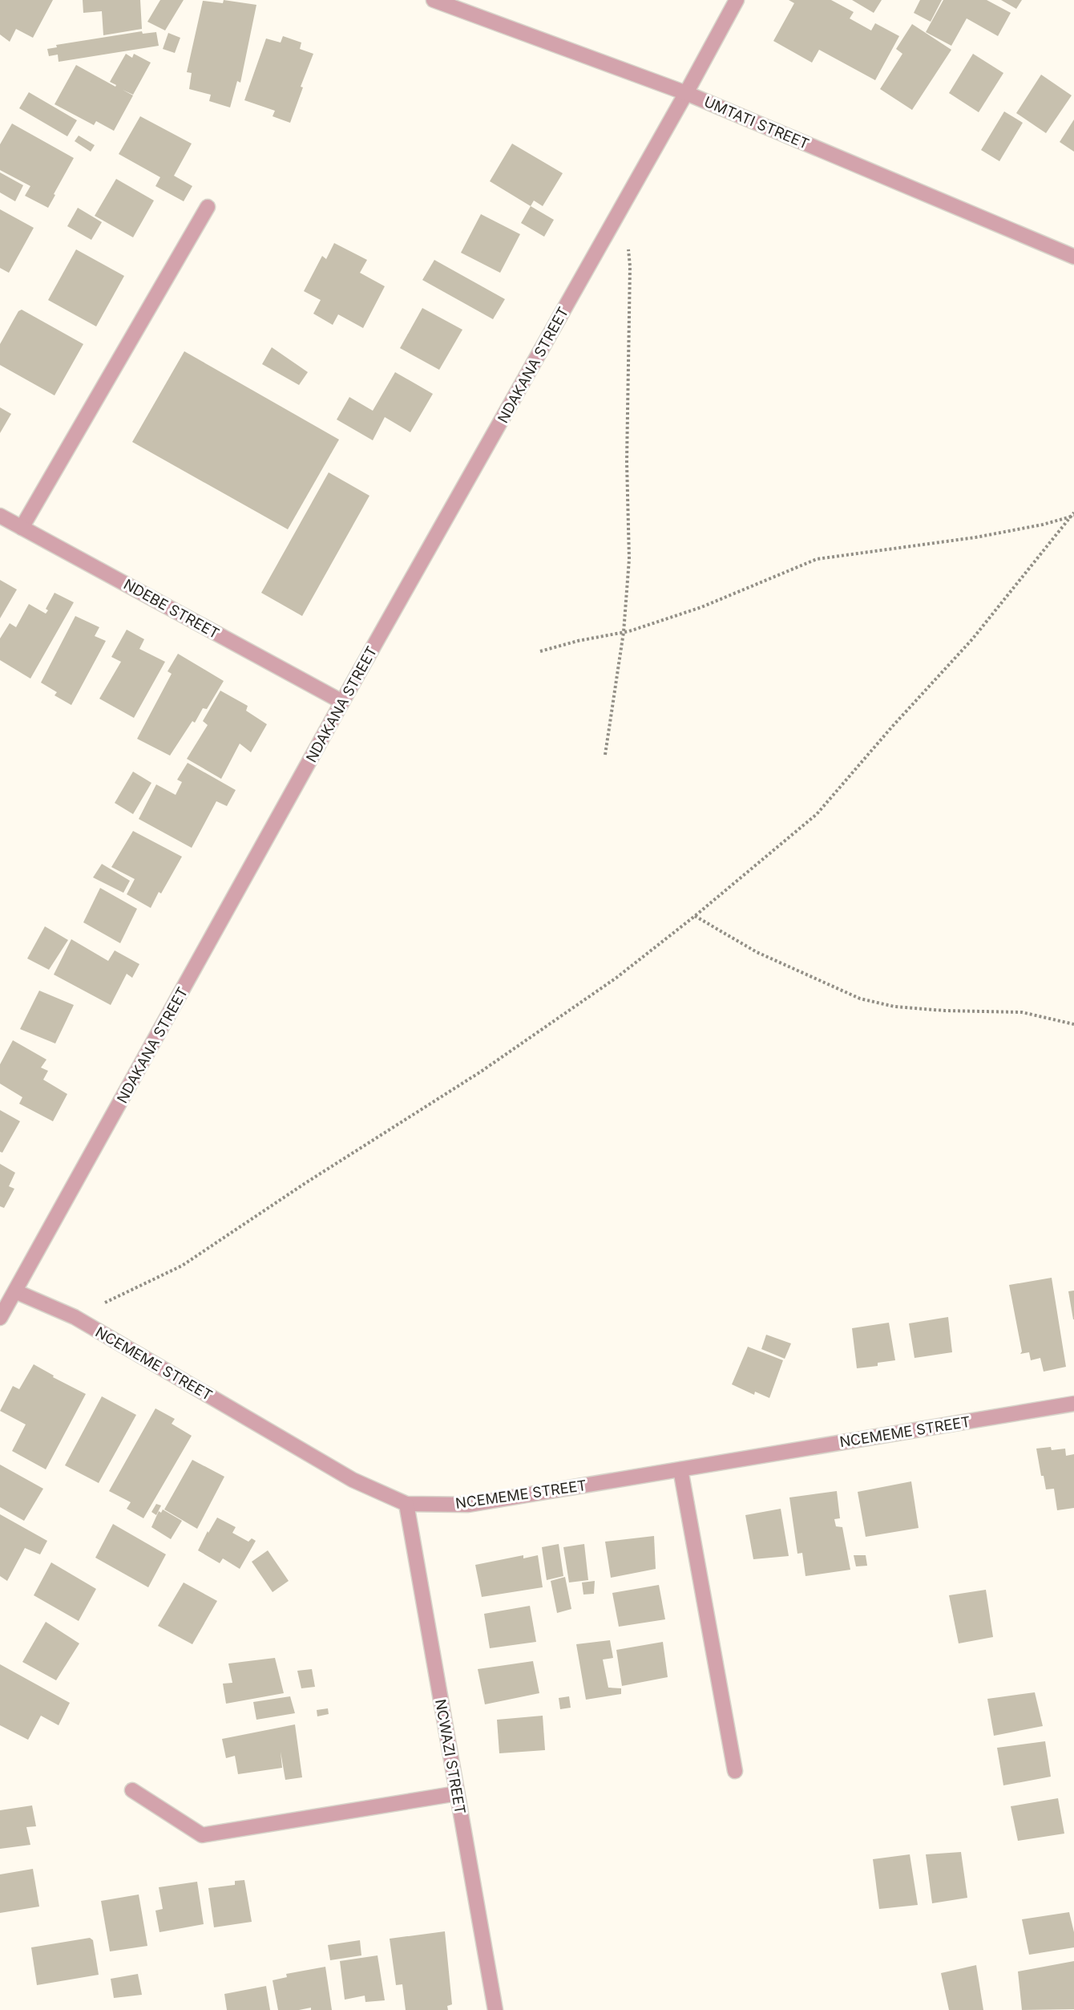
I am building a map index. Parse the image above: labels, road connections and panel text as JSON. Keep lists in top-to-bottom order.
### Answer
{
  "streets": {
    "street": [
      "UMTATI STREET",
      "NDAKANA STREET",
      "NDEBE STREET",
      "NCEMEME STREET",
      "NCWAZI STREET"
    ]
  },
  "crossings": [
    ["UMTATI STREET", "NDAKANA STREET"],
    ["NDAKANA STREET", "NDEBE STREET"],
    ["NDAKANA STREET", "NCEMEME STREET"],
    ["NCEMEME STREET", "NCWAZI STREET"]
  ]
}
